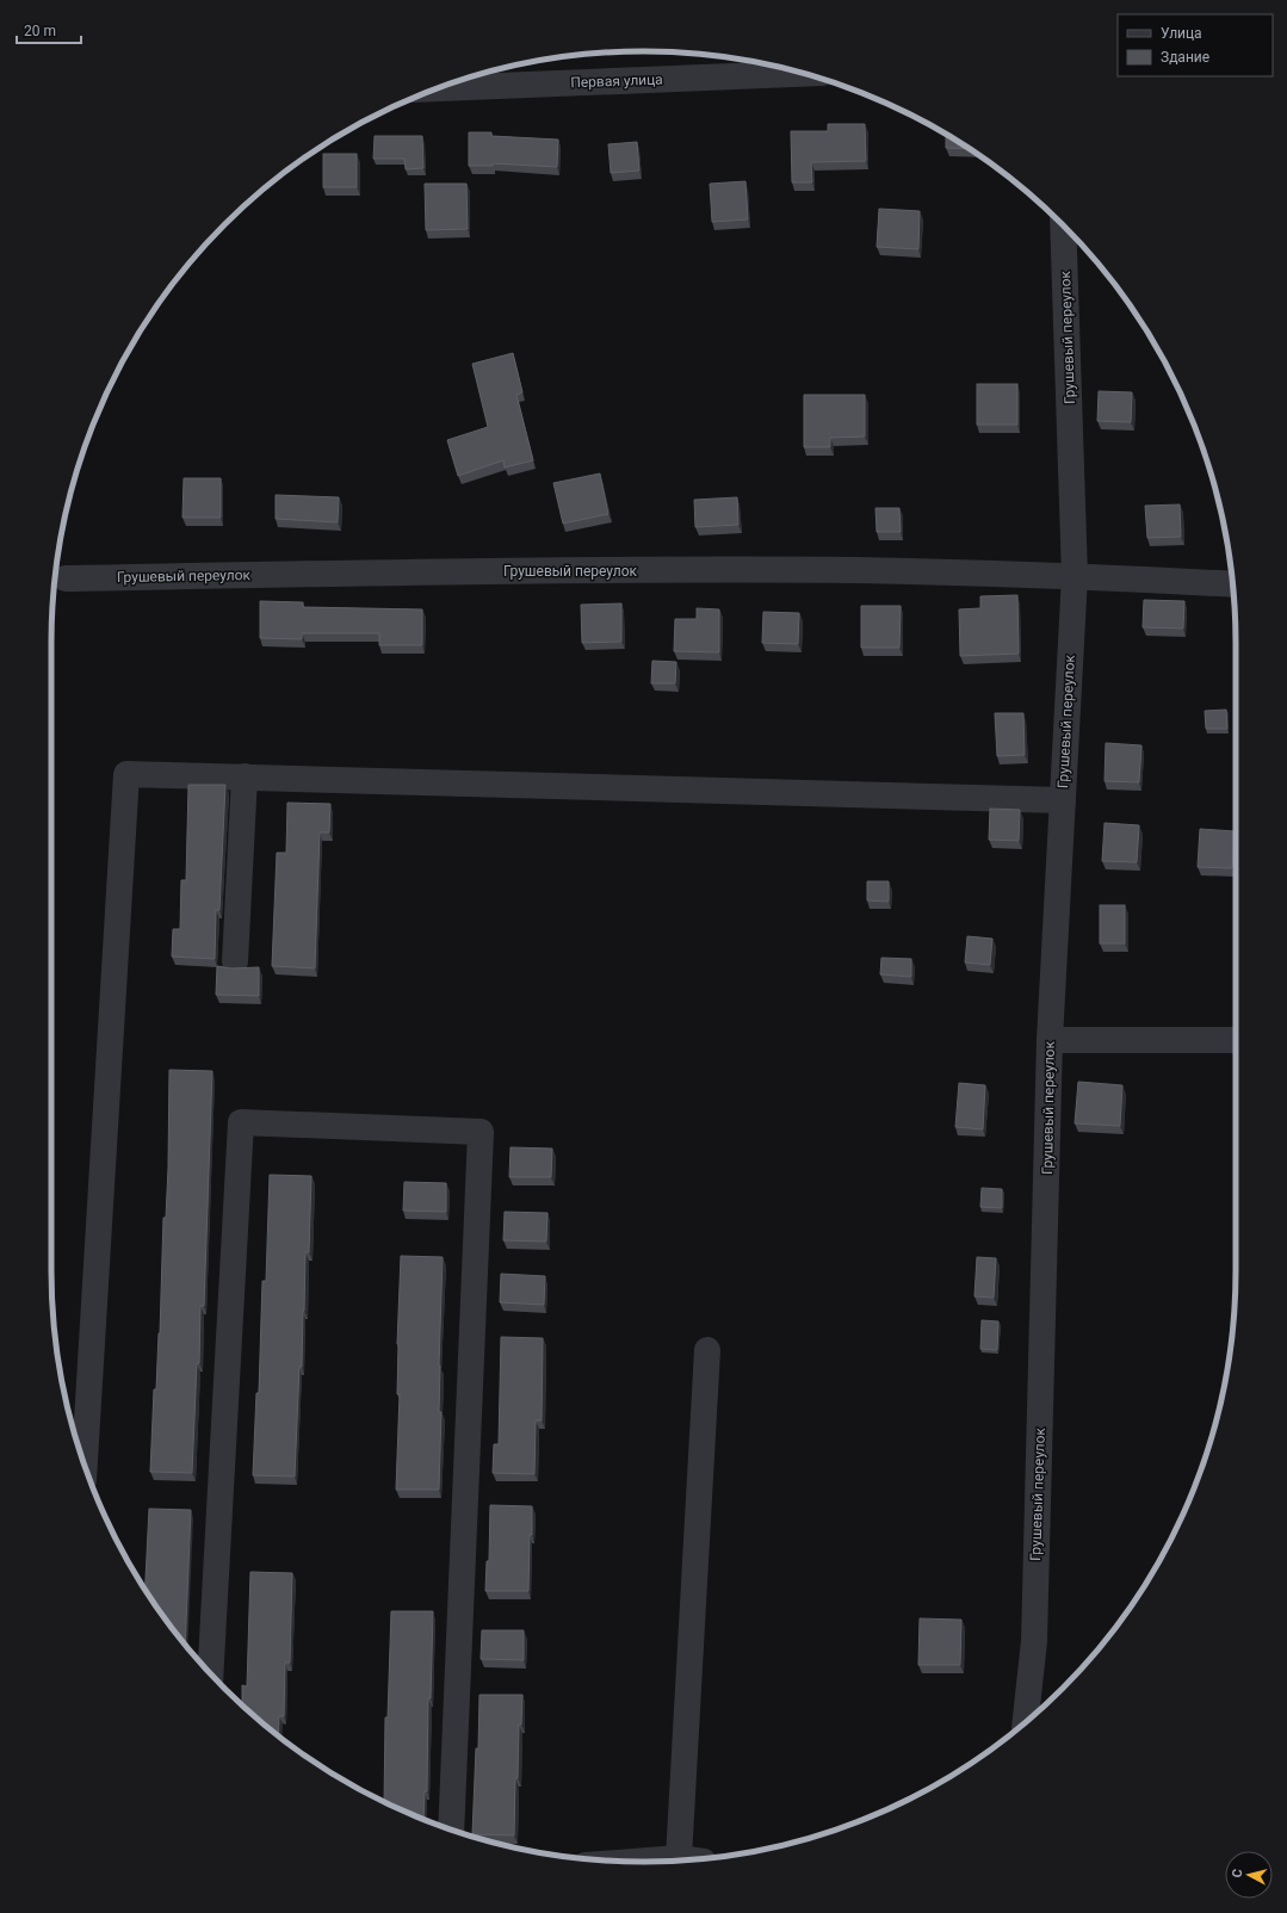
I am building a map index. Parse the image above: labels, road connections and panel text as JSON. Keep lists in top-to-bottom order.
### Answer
{
  "streets": {
    "street": ["Первая улица", "Грушевый переулок"]
  },
  "legend": ["Улица", "Здание"],
  "scale_bar": "20 m",
  "north": "left"
}
